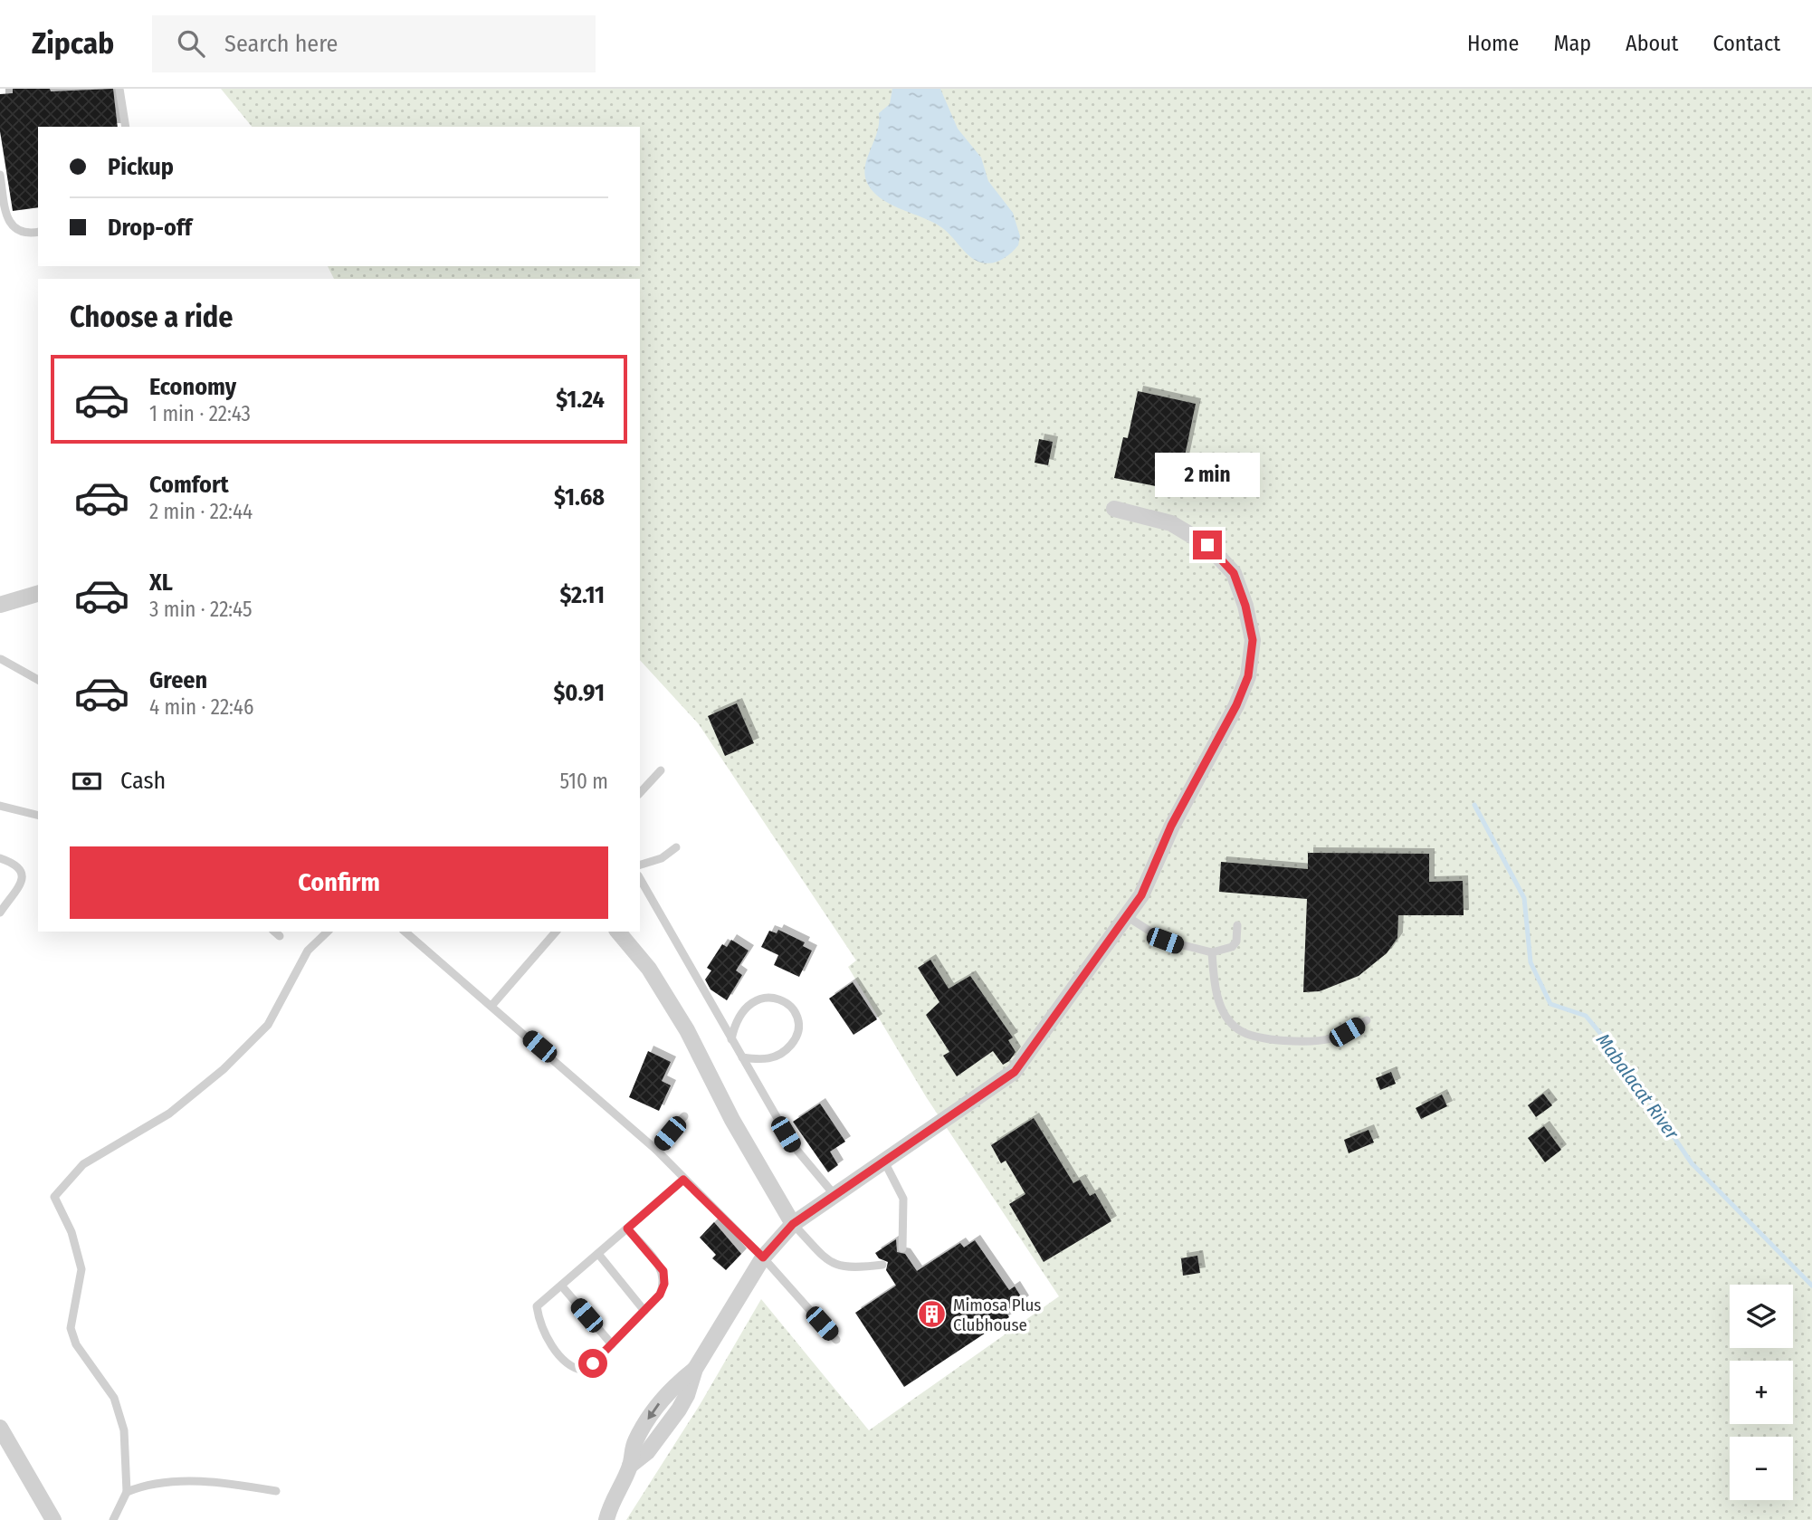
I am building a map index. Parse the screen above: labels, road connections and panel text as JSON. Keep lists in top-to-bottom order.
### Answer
{
  "water": ["Mabalacat River"],
  "places": {
    "building": ["Mimosa Plus Clubhouse"]
  },
  "page": {
    "header": "Zipcab",
    "search": "Search here",
    "nav": [
      "Home",
      "Map",
      "About",
      "Contact"
    ],
    "banner": ["Pickup", "Drop-off"],
    "heading": "Choose a ride",
    "list": [
      {
        "name": "Economy",
        "note": "1 min · 22:43",
        "value": "$1.24"
      },
      {
        "name": "Comfort",
        "note": "2 min · 22:44",
        "value": "$1.68"
      },
      {
        "name": "XL",
        "note": "3 min · 22:45",
        "value": "$2.11"
      },
      {
        "name": "Green",
        "note": "4 min · 22:46",
        "value": "$0.91"
      }
    ],
    "bubble": "2 min",
    "pay": ["Cash", "510 m"],
    "buttons": "Confirm",
    "map_buttons": ["+", "−"]
  }
}
